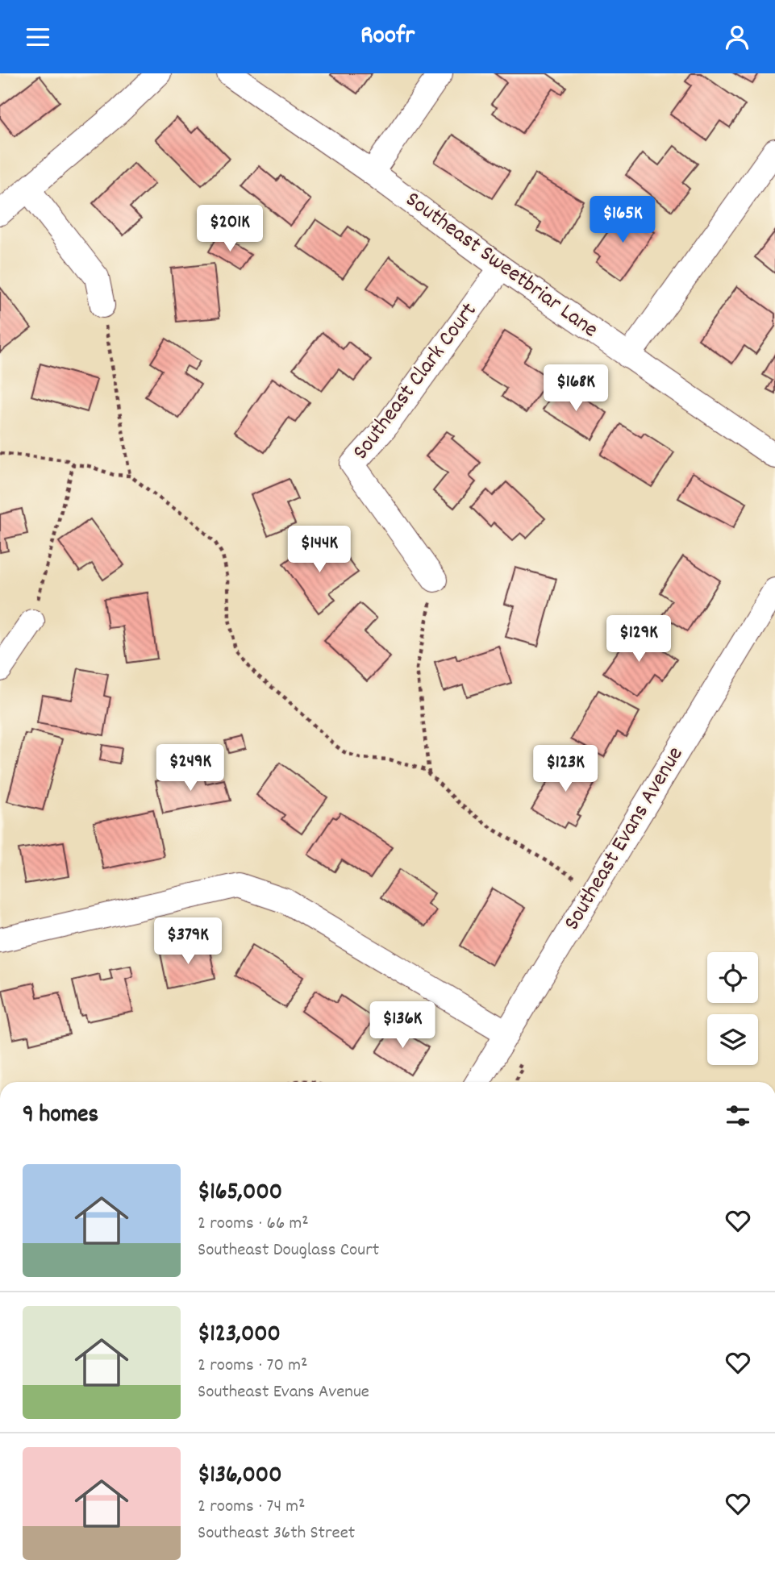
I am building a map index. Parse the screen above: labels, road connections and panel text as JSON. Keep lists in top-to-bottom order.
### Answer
{
  "streets": {
    "street": ["Southeast Sweetbriar Lane", "Southeast Clark Court", "Southeast Evans Avenue"]
  },
  "crossings": [
    ["Southeast Sweetbriar Lane", "Southeast Clark Court"]
  ],
  "page": {
    "header": "Roofr",
    "price": [
      "$165K",
      "$201K",
      "$168K",
      "$144K",
      "$129K",
      "$249K",
      "$123K",
      "$379K",
      "$136K"
    ],
    "heading": "9 homes",
    "list": [
      {
        "name": "$165,000",
        "note": "2 rooms · 66 m² · Southeast Douglass Court"
      },
      {
        "name": "$123,000",
        "note": "2 rooms · 70 m² · Southeast Evans Avenue"
      },
      {
        "name": "$136,000",
        "note": "2 rooms · 74 m² · Southeast 36th Street"
      }
    ]
  }
}
